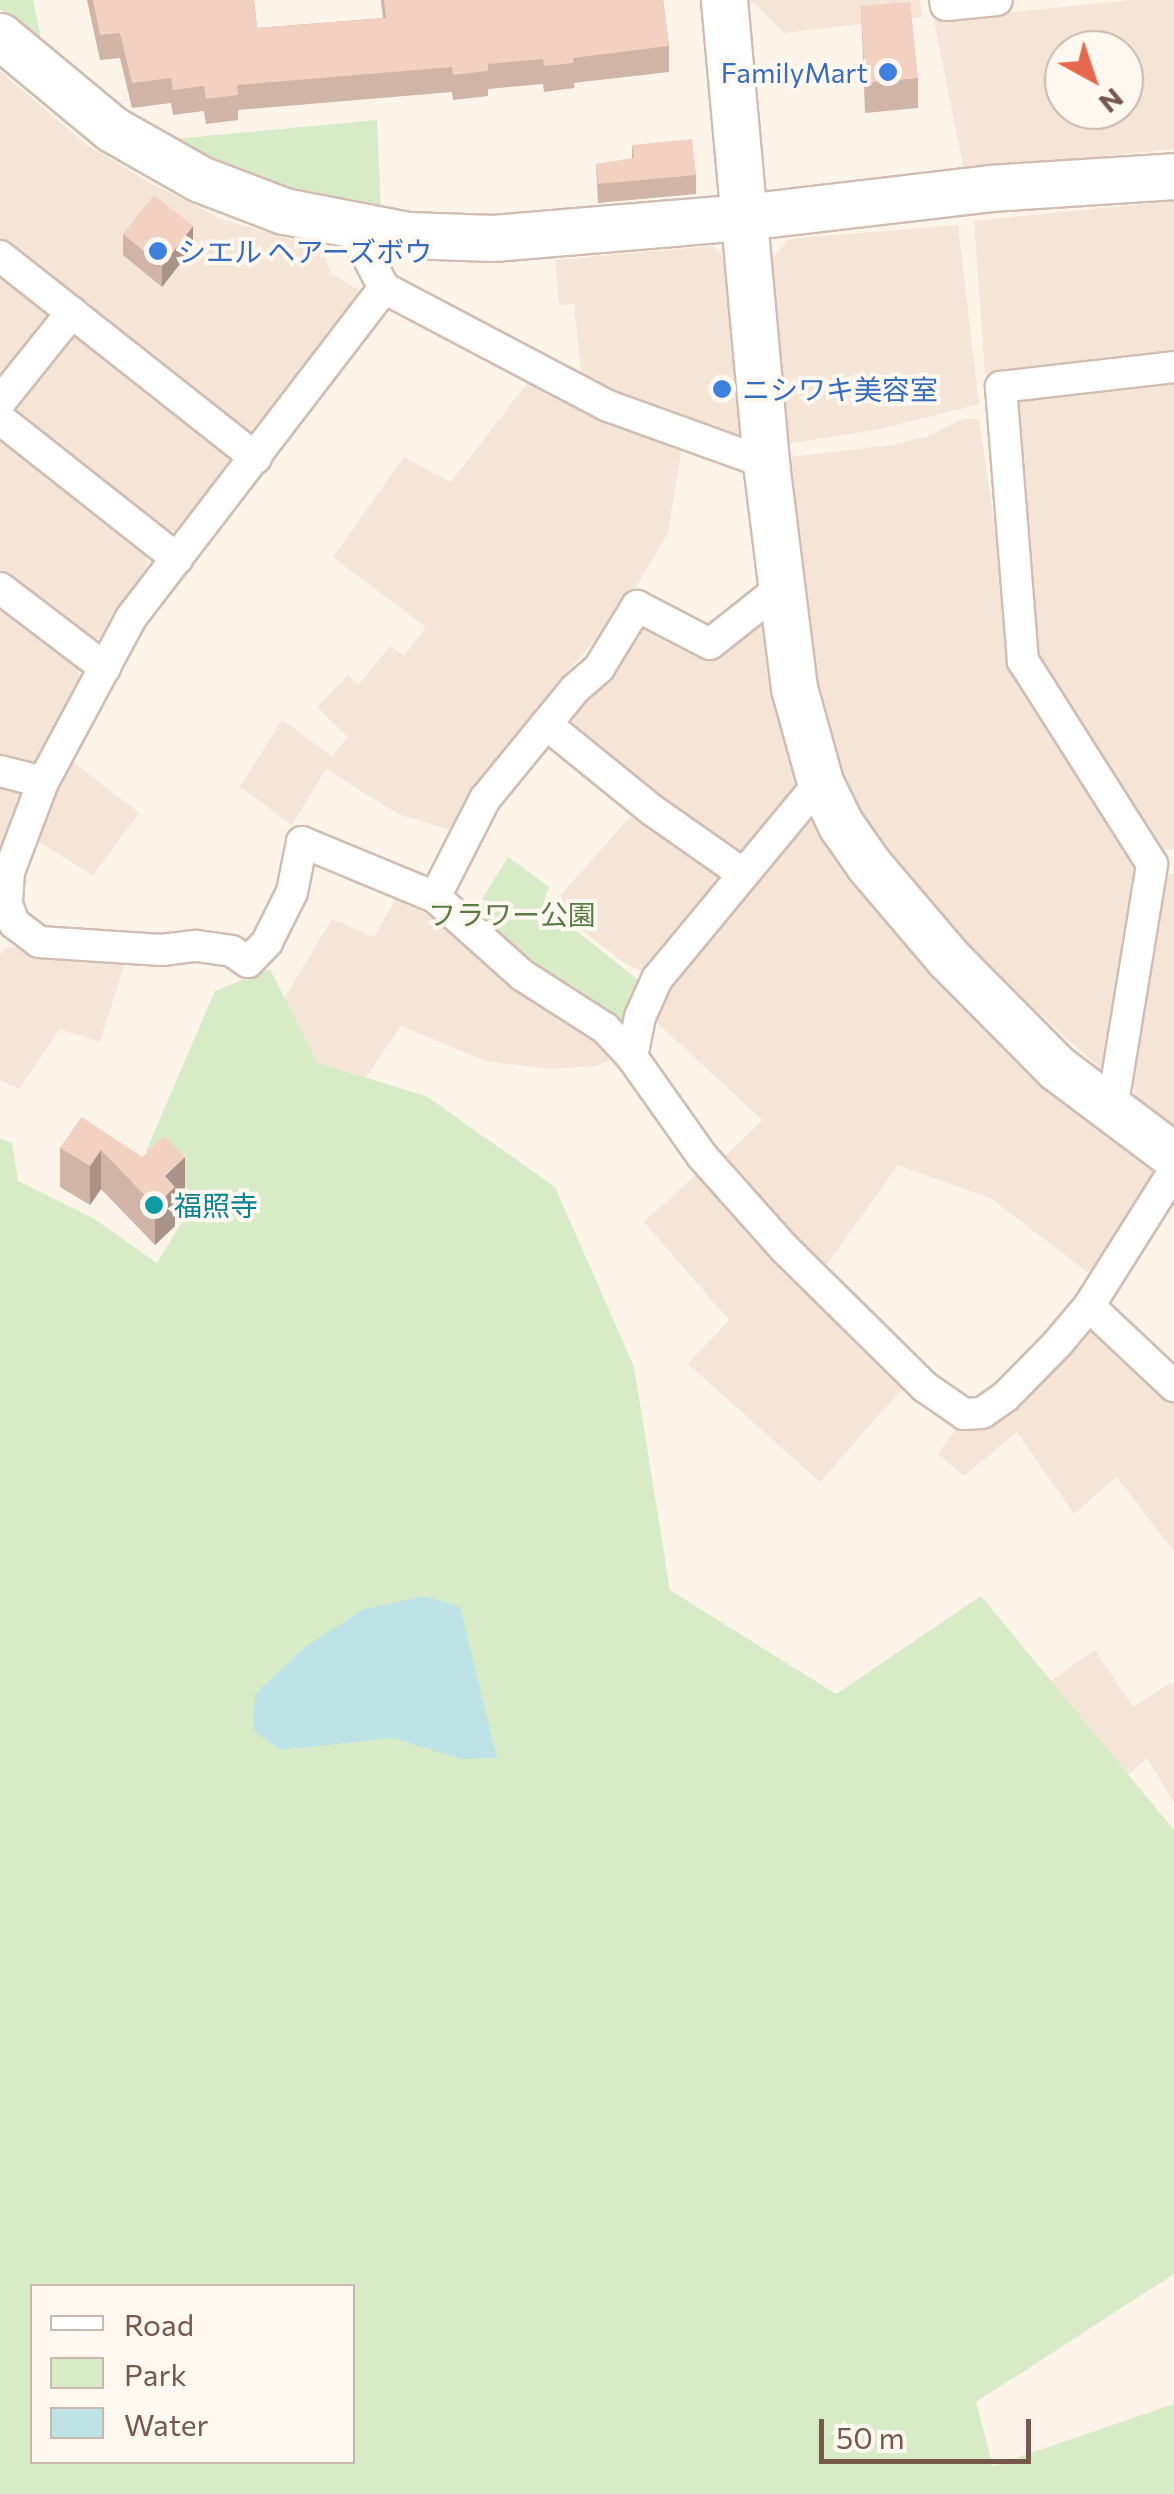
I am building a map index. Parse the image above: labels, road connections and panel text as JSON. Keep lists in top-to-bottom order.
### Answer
{
  "parks": ["フラワー公園"],
  "places": [
    "FamilyMart",
    "シエル ヘアーズボウ",
    "ニシワキ美容室",
    "福照寺"
  ],
  "legend": ["Road", "Park", "Water"],
  "scale_bar": "50 m",
  "north": "bottom right"
}
